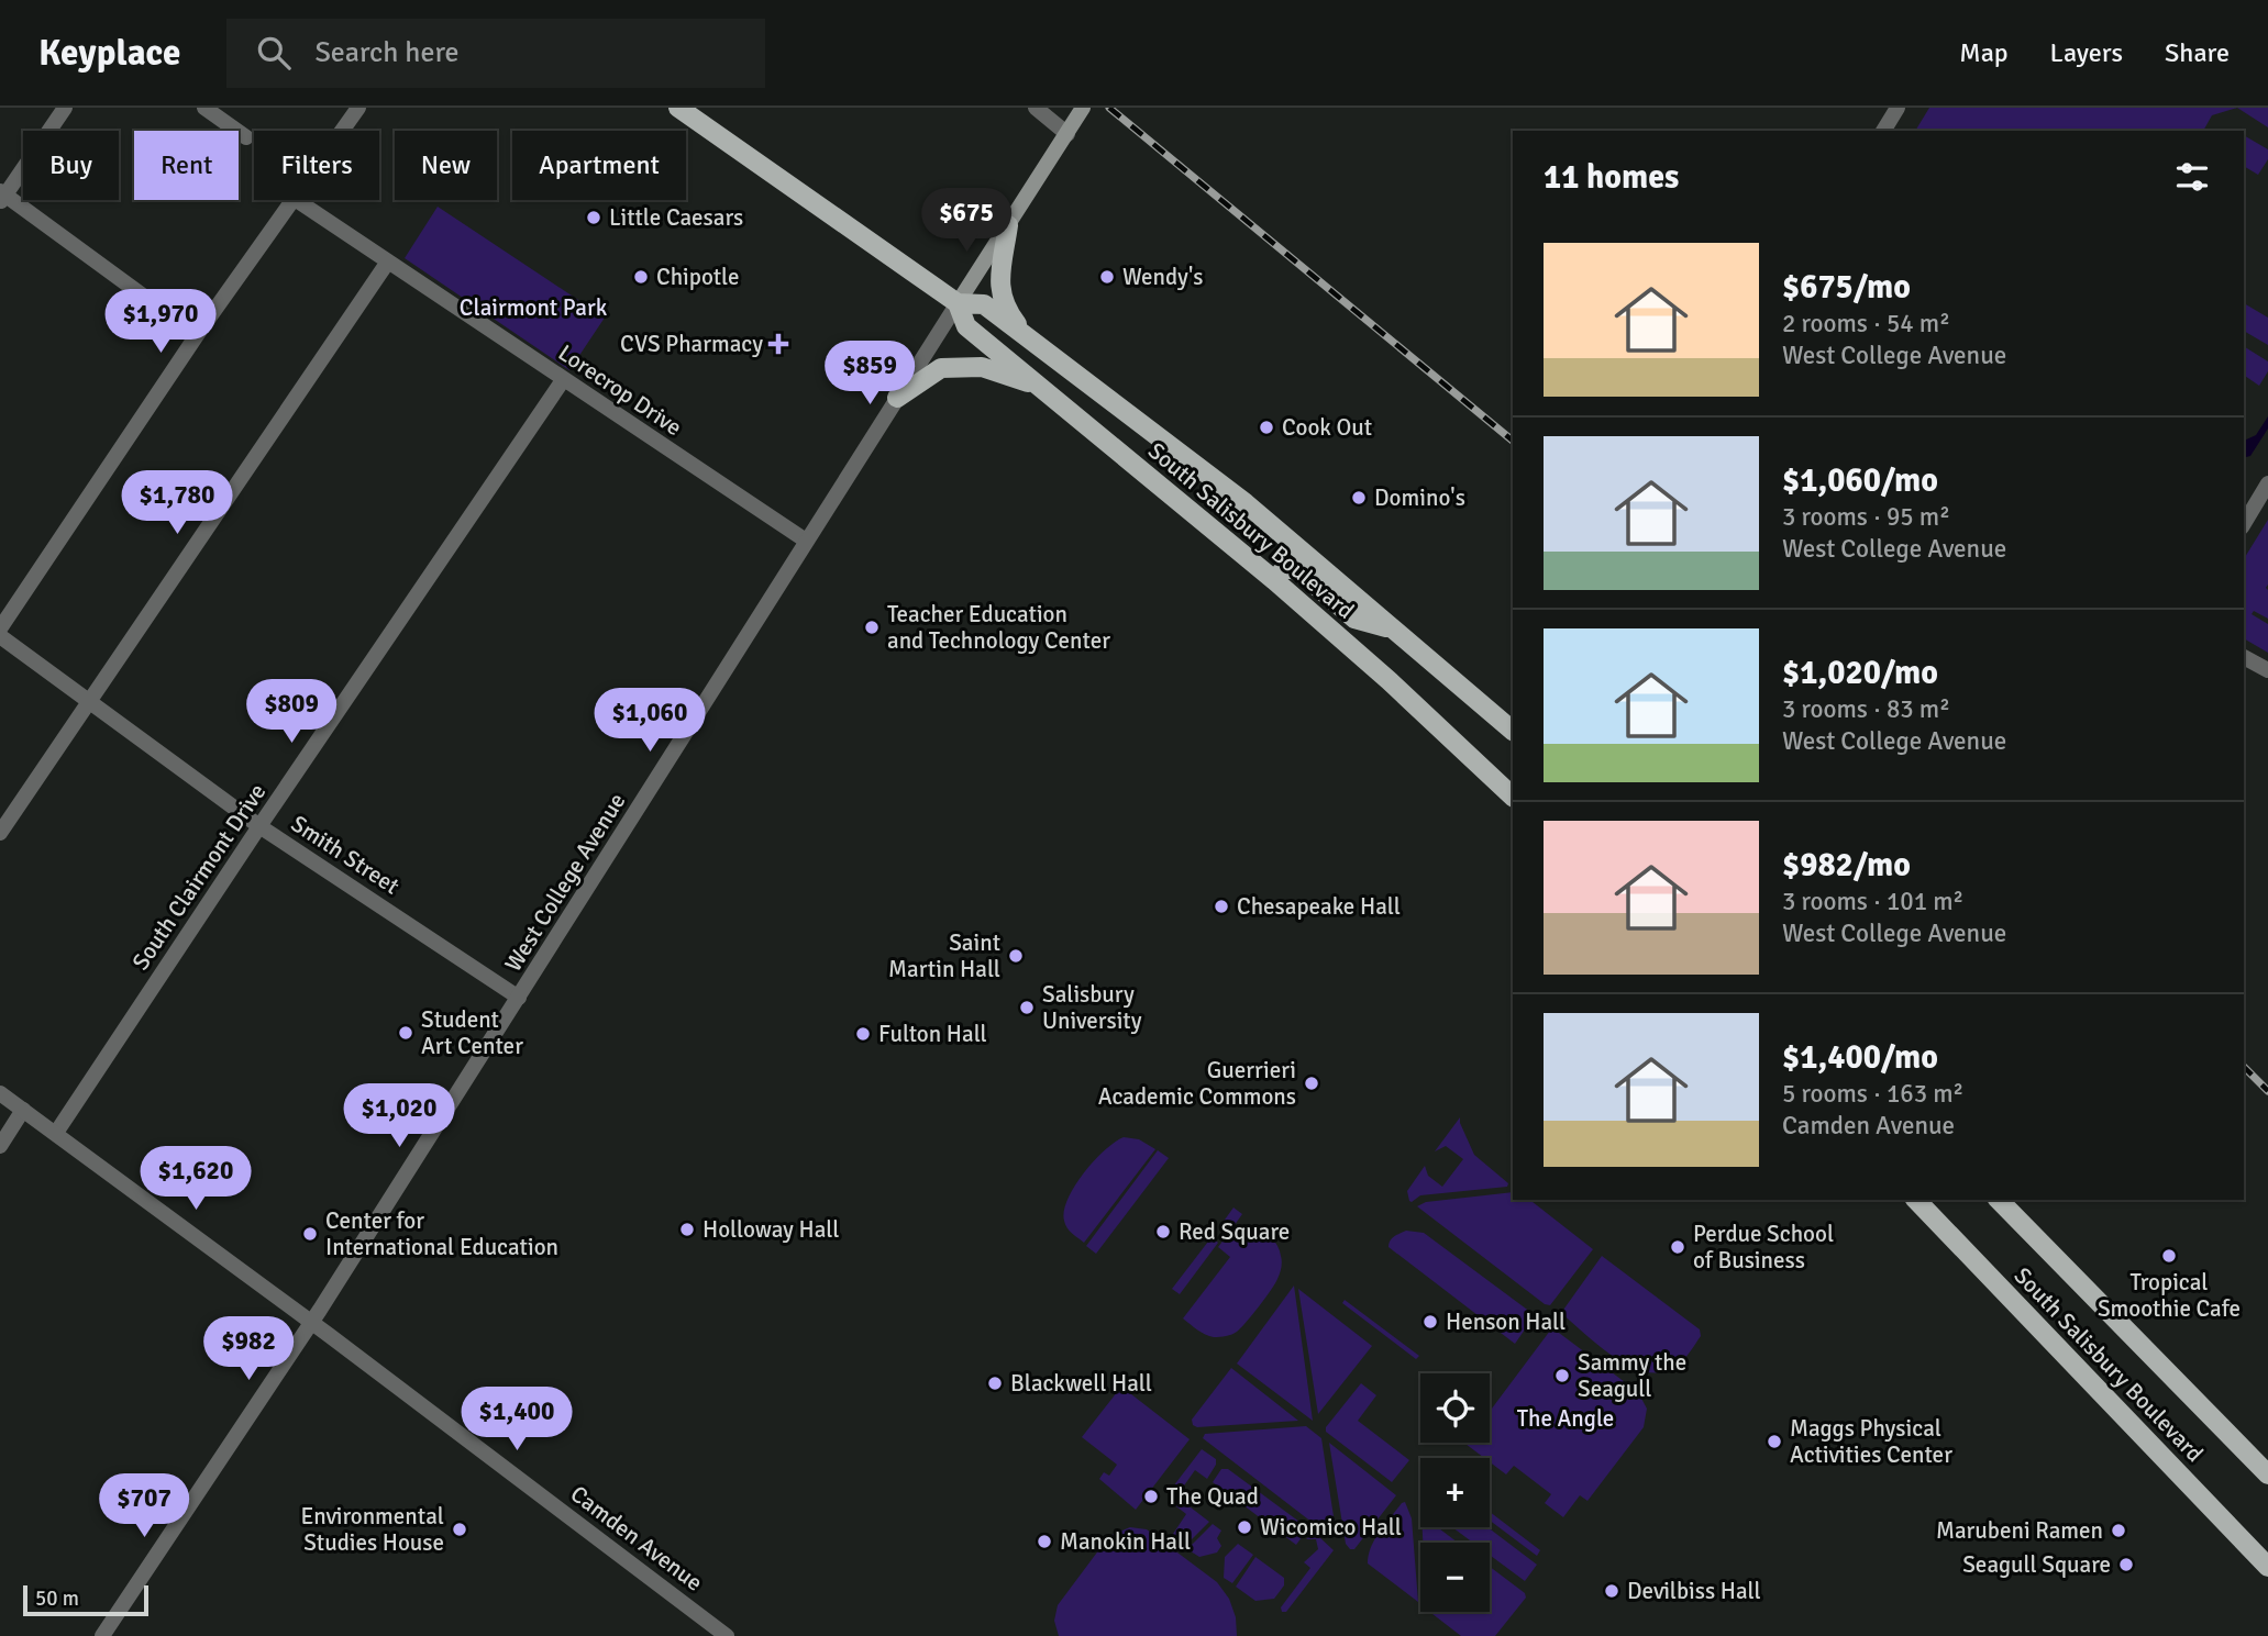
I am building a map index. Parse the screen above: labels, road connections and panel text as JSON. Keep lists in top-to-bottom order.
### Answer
{
  "streets": {
    "main road": ["South Salisbury Boulevard", "West College Avenue"],
    "street": [
      "Lorecrop Drive",
      "Smith Street",
      "South Clairmont Drive",
      "Camden Avenue"
    ]
  },
  "crossings": [
    ["Lorecrop Drive", "South Clairmont Drive"],
    ["Lorecrop Drive", "West College Avenue"],
    ["South Salisbury Boulevard", "West College Avenue"],
    ["Smith Street", "South Clairmont Drive"],
    ["Smith Street", "West College Avenue"],
    ["South Clairmont Drive", "Camden Avenue"],
    ["West College Avenue", "Camden Avenue"]
  ],
  "parks": ["Clairmont Park", "The Angle"],
  "places": {
    "other": [
      "Little Caesars",
      "Chipotle",
      "Wendy's",
      "Cook Out",
      "Domino's",
      "Teacher Education and Technology Center",
      "Chesapeake Hall",
      "Saint Martin Hall",
      "Salisbury University",
      "Student Art Center",
      "Fulton Hall",
      "Guerrieri Academic Commons",
      "Holloway Hall",
      "Red Square",
      "Center for International Education",
      "Perdue School of Business",
      "Tropical Smoothie Cafe",
      "Henson Hall",
      "Sammy the Seagull",
      "Blackwell Hall",
      "Maggs Physical Activities Center",
      "The Quad",
      "Wicomico Hall",
      "Environmental Studies House",
      "Marubeni Ramen",
      "Manokin Hall",
      "Seagull Square",
      "Devilbiss Hall"
    ],
    "health": ["CVS Pharmacy"]
  },
  "scale_bar": "50 m",
  "page": {
    "header": "Keyplace",
    "search": "Search here",
    "nav": ["Map", "Layers", "Share"],
    "chip": [
      "Buy",
      "Rent",
      "Filters",
      "New",
      "Apartment"
    ],
    "heading": "11 homes",
    "price": [
      "$675",
      "$1,970",
      "$859",
      "$1,780",
      "$809",
      "$1,060",
      "$1,020",
      "$1,620",
      "$982",
      "$1,400",
      "$707"
    ],
    "list": [
      {
        "name": "$675/mo",
        "note": "2 rooms · 54 m² · West College Avenue"
      },
      {
        "name": "$1,060/mo",
        "note": "3 rooms · 95 m² · West College Avenue"
      },
      {
        "name": "$1,020/mo",
        "note": "3 rooms · 83 m² · West College Avenue"
      },
      {
        "name": "$982/mo",
        "note": "3 rooms · 101 m² · West College Avenue"
      },
      {
        "name": "$1,400/mo",
        "note": "5 rooms · 163 m² · Camden Avenue"
      }
    ],
    "map_buttons": ["+", "−"],
    "scale": "50 m"
  }
}
